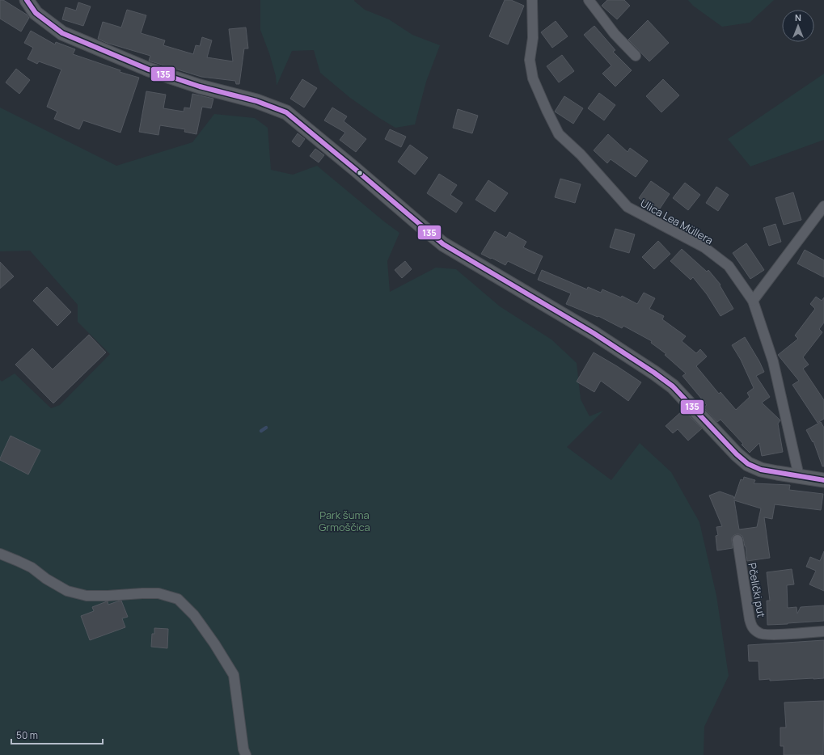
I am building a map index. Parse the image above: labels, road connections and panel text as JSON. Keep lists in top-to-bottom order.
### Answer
{
  "streets": {
    "street": ["Ulica Lea Müllera", "Pčelički put"]
  },
  "parks": ["Park šuma Grmoščica"],
  "lines": ["transit line 135"],
  "scale_bar": "50 m",
  "north": "top"
}
